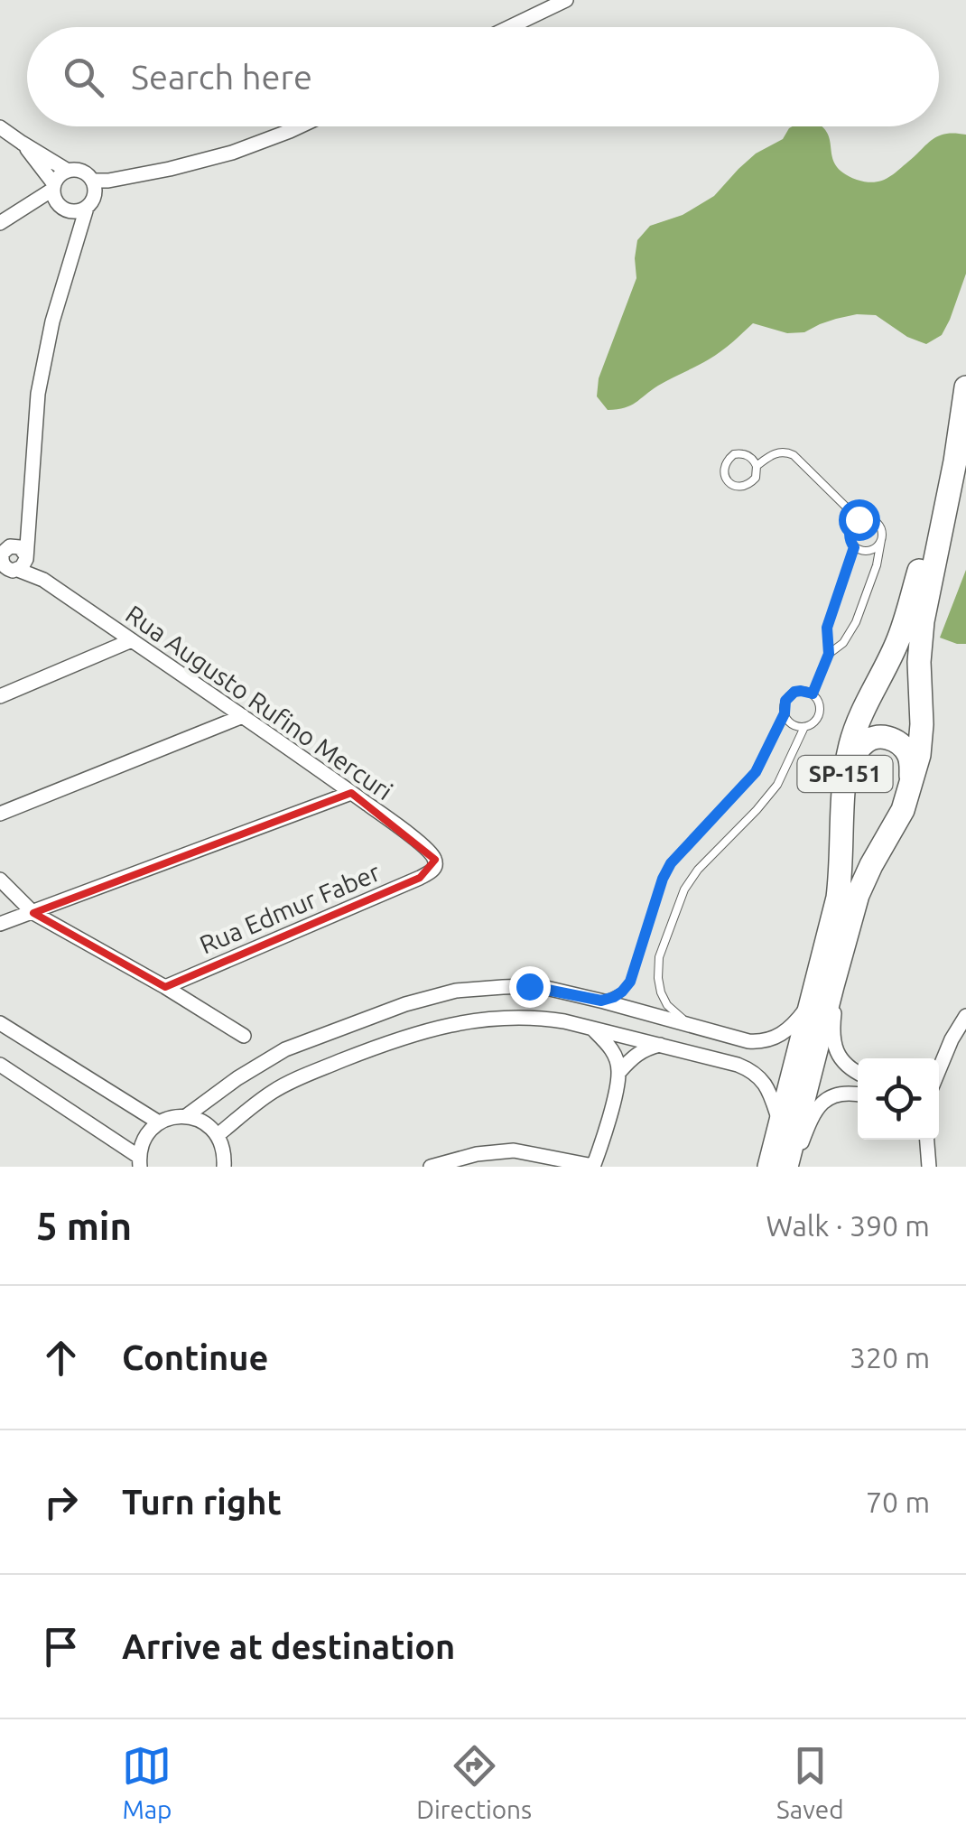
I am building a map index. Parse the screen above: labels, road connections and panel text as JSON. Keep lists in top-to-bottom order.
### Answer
{
  "streets": {
    "main road": ["SP-151"],
    "street": ["Rua Augusto Rufino Mercuri", "Rua Edmur Faber"]
  },
  "crossings": [
    ["Rua Augusto Rufino Mercuri", "Rua Edmur Faber"]
  ],
  "page": {
    "search": "Search here",
    "heading": ["5 min", "Walk · 390 m"],
    "list": [
      ["Continue", "320 m"],
      ["Turn right", "70 m"],
      "Arrive at destination"
    ],
    "nav": ["Map", "Directions", "Saved"]
  }
}
